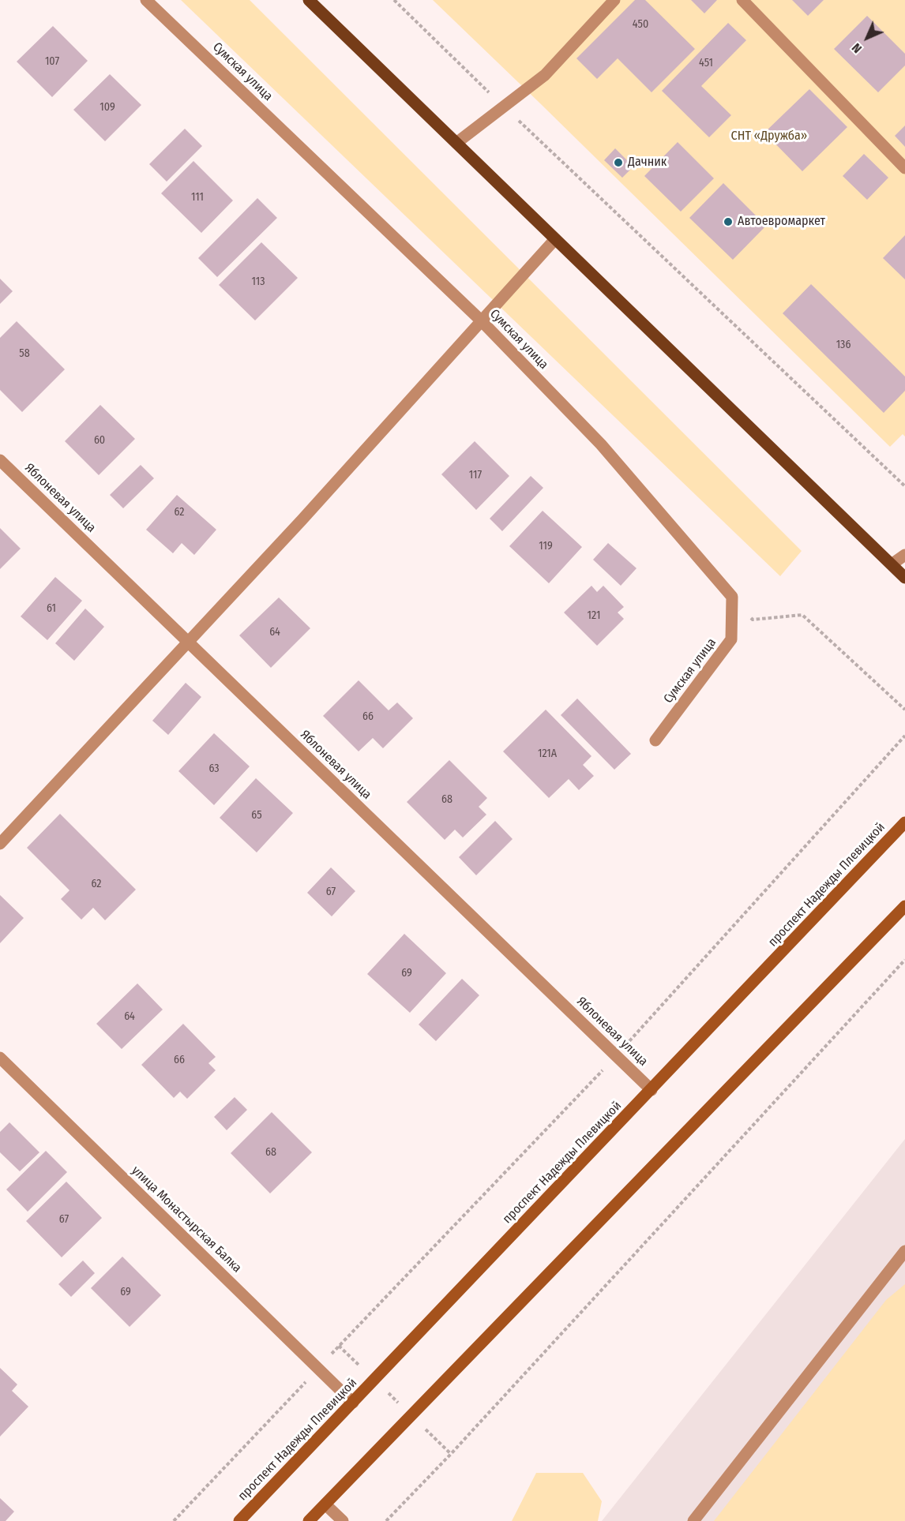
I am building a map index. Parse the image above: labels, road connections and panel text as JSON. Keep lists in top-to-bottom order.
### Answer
{
  "streets": {
    "main road": ["проспект Надежды Плевицкой"],
    "street": ["Сумская улица", "Яблоневая улица", "улица Монастырская Балка"]
  },
  "crossings": [
    ["Яблоневая улица", "проспект Надежды Плевицкой"],
    ["проспект Надежды Плевицкой", "улица Монастырская Балка"]
  ],
  "parks": ["СНТ «Дружба»"],
  "places": ["Дачник", "Автоевромаркет"],
  "house_numbers": [
    "450",
    "107",
    "451",
    "109",
    "111",
    "113",
    "136",
    "58",
    "60",
    "117",
    "62",
    "119",
    "61",
    "121",
    "64",
    "66",
    "121А",
    "63",
    "68",
    "65",
    "62",
    "67",
    "69",
    "64",
    "66",
    "68",
    "67",
    "69"
  ],
  "north": "bottom left"
}
